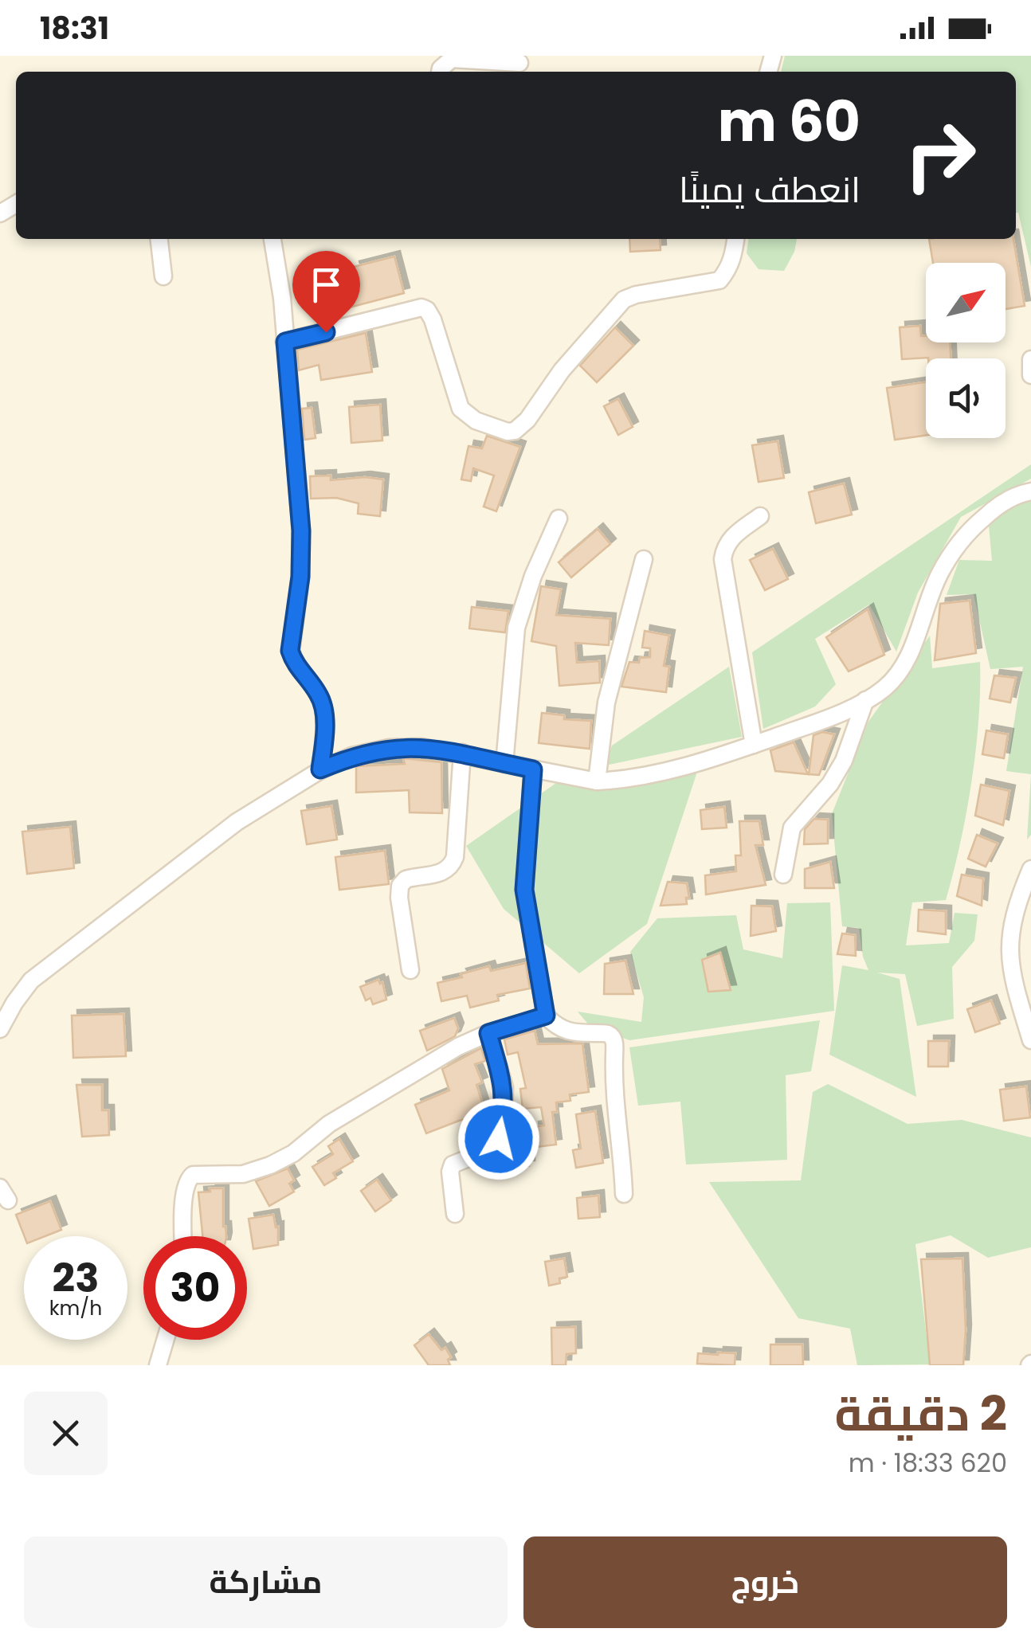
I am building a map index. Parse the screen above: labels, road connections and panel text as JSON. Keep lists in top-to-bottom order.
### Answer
{
  "north": "top right",
  "page": {
    "status": "18:31",
    "turn": ["60 m", "انعطف يمينًا"],
    "speed": "23 km/h",
    "limit": "30",
    "heading": ["2 دقيقة", "620 m · 18:33"],
    "buttons": ["خروج", "مشاركة"]
  }
}
